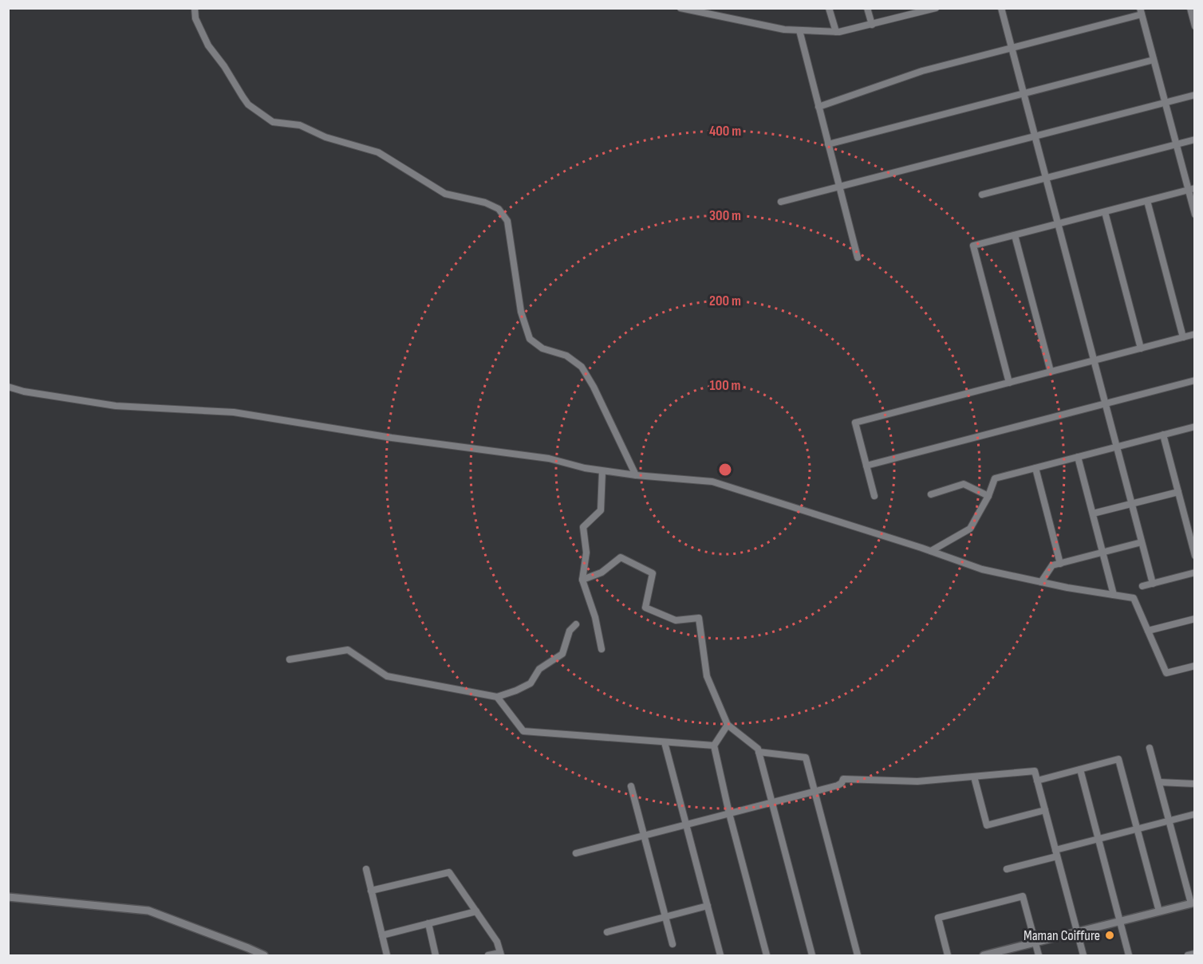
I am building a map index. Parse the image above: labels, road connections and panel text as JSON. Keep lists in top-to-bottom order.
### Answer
{
  "places": ["Maman Coiffure"],
  "rings": [
    "400 m",
    "300 m",
    "200 m",
    "100 m"
  ]
}
